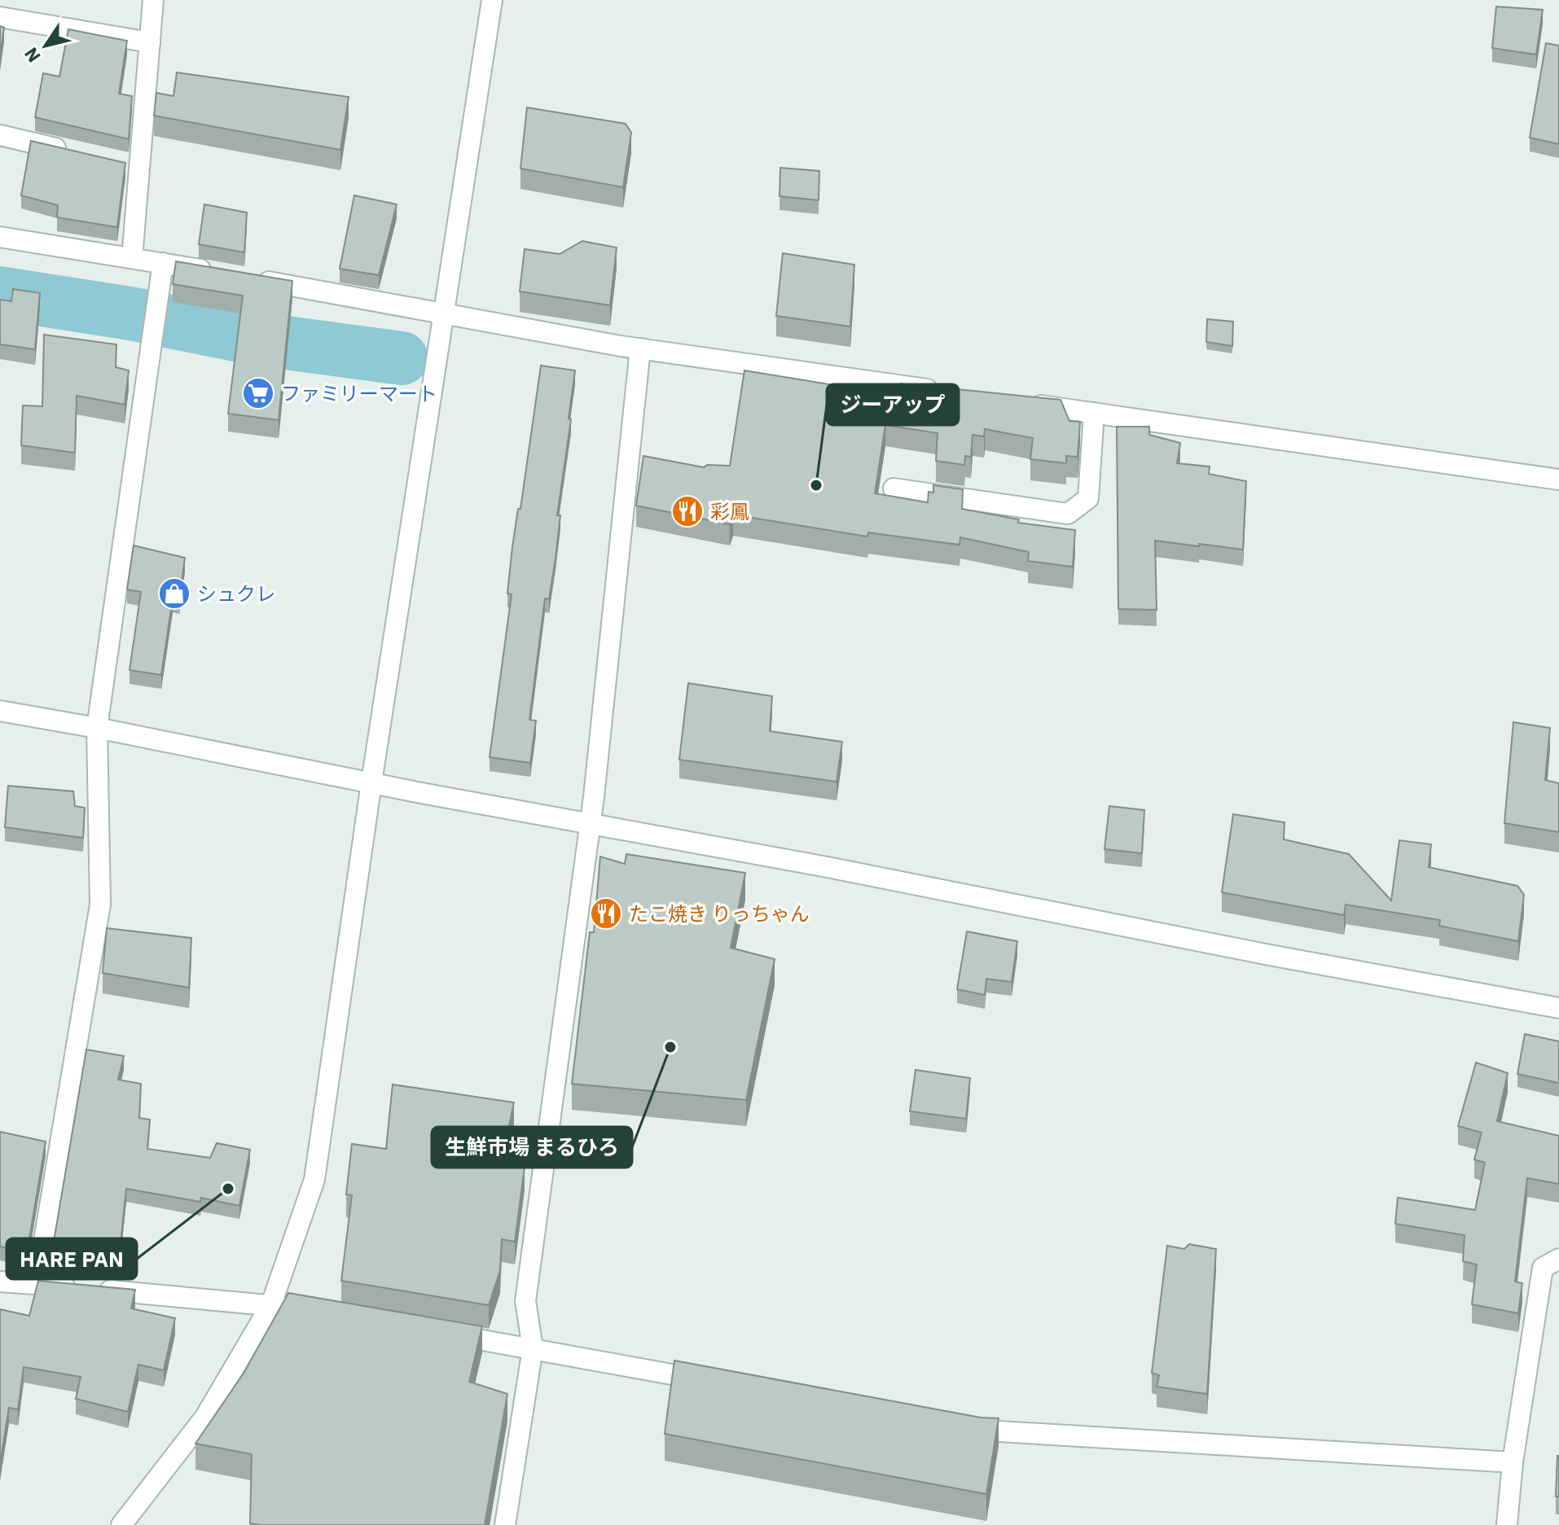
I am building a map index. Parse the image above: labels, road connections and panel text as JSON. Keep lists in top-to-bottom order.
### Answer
{
  "places": {
    "supermarket": ["ファミリーマート"],
    "other": ["ジーアップ", "生鮮市場 まるひろ", "HARE PAN"],
    "restaurant": ["彩鳳", "たこ焼き りっちゃん"],
    "shop": ["シュクレ"]
  },
  "north": "bottom left"
}
